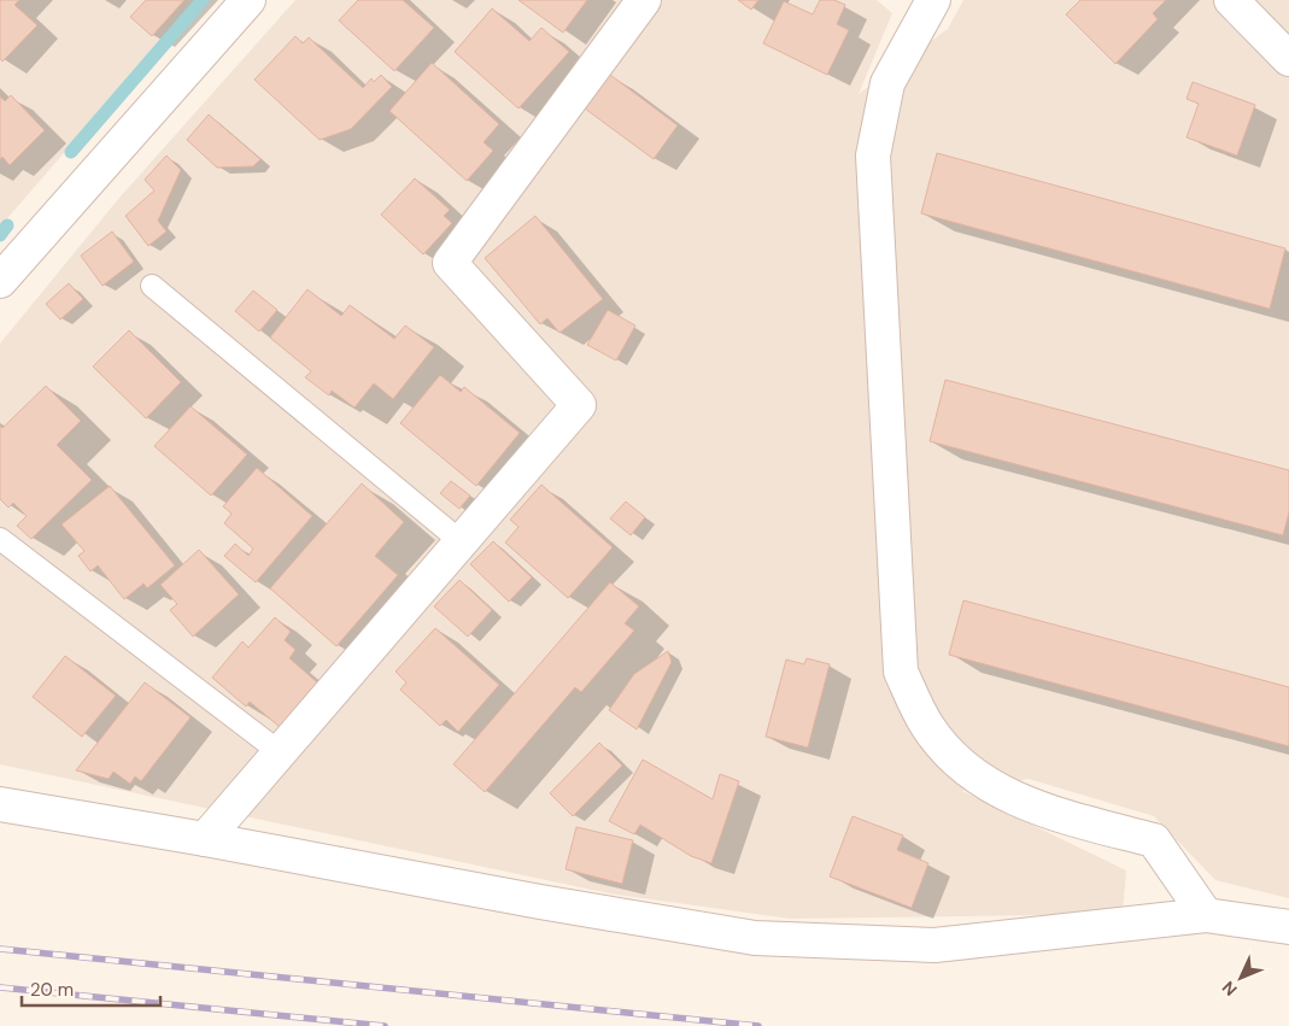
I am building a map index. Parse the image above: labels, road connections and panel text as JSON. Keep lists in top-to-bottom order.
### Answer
{
  "scale_bar": "20 m",
  "north": "bottom left"
}
